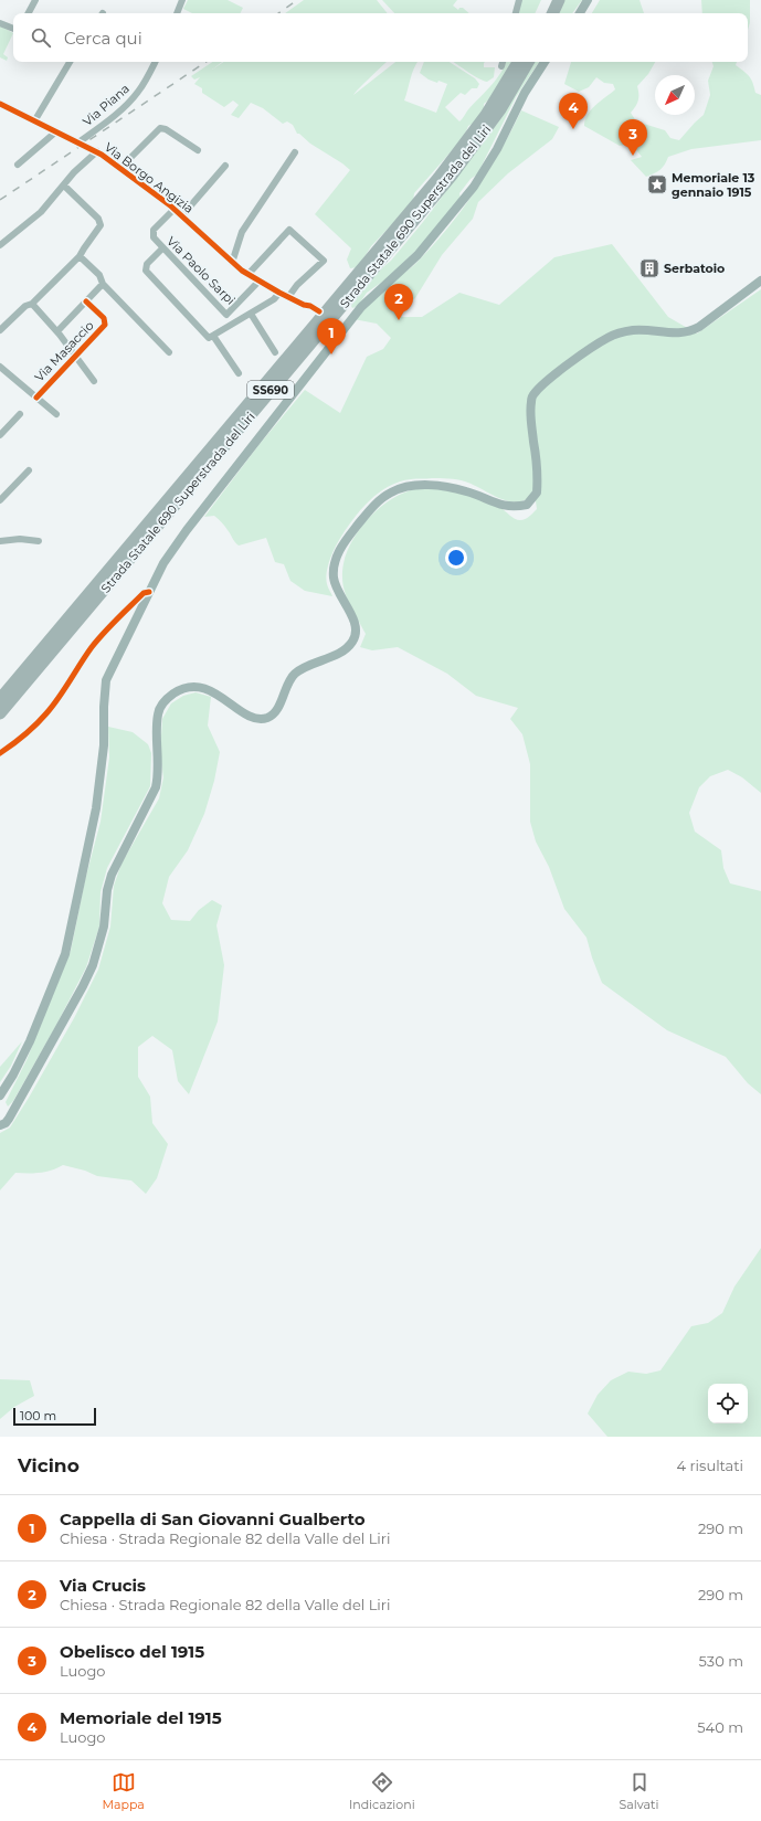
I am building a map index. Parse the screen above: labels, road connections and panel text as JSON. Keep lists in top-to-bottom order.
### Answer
{
  "streets": {
    "highway": ["Strada Statale 690 Superstrada del Liri", "SS690"],
    "street": [
      "Via Piana",
      "Via Borgo Angizia",
      "Via Paolo Sarpi",
      "Via Masaccio"
    ]
  },
  "crossings": [
    ["Via Piana", "Via Borgo Angizia"],
    ["Via Borgo Angizia", "Via Paolo Sarpi"]
  ],
  "places": {
    "place": ["Memoriale 13 gennaio 1915"],
    "building": ["Serbatoio"]
  },
  "scale_bar": "100 m",
  "north": "bottom left",
  "page": {
    "search": "Cerca qui",
    "pins": [
      "4",
      "3",
      "2",
      "1"
    ],
    "scale": "100 m",
    "heading": ["Vicino", "4 risultati"],
    "list": [
      {
        "mark": "1",
        "name": "Cappella di San Giovanni Gualberto",
        "note": "Chiesa · Strada Regionale 82 della Valle del Liri",
        "value": "290 m"
      },
      {
        "mark": "2",
        "name": "Via Crucis",
        "note": "Chiesa · Strada Regionale 82 della Valle del Liri",
        "value": "290 m"
      },
      {
        "mark": "3",
        "name": "Obelisco del 1915",
        "note": "Luogo",
        "value": "530 m"
      },
      {
        "mark": "4",
        "name": "Memoriale del 1915",
        "note": "Luogo",
        "value": "540 m"
      }
    ],
    "nav": ["Mappa", "Indicazioni", "Salvati"]
  }
}
